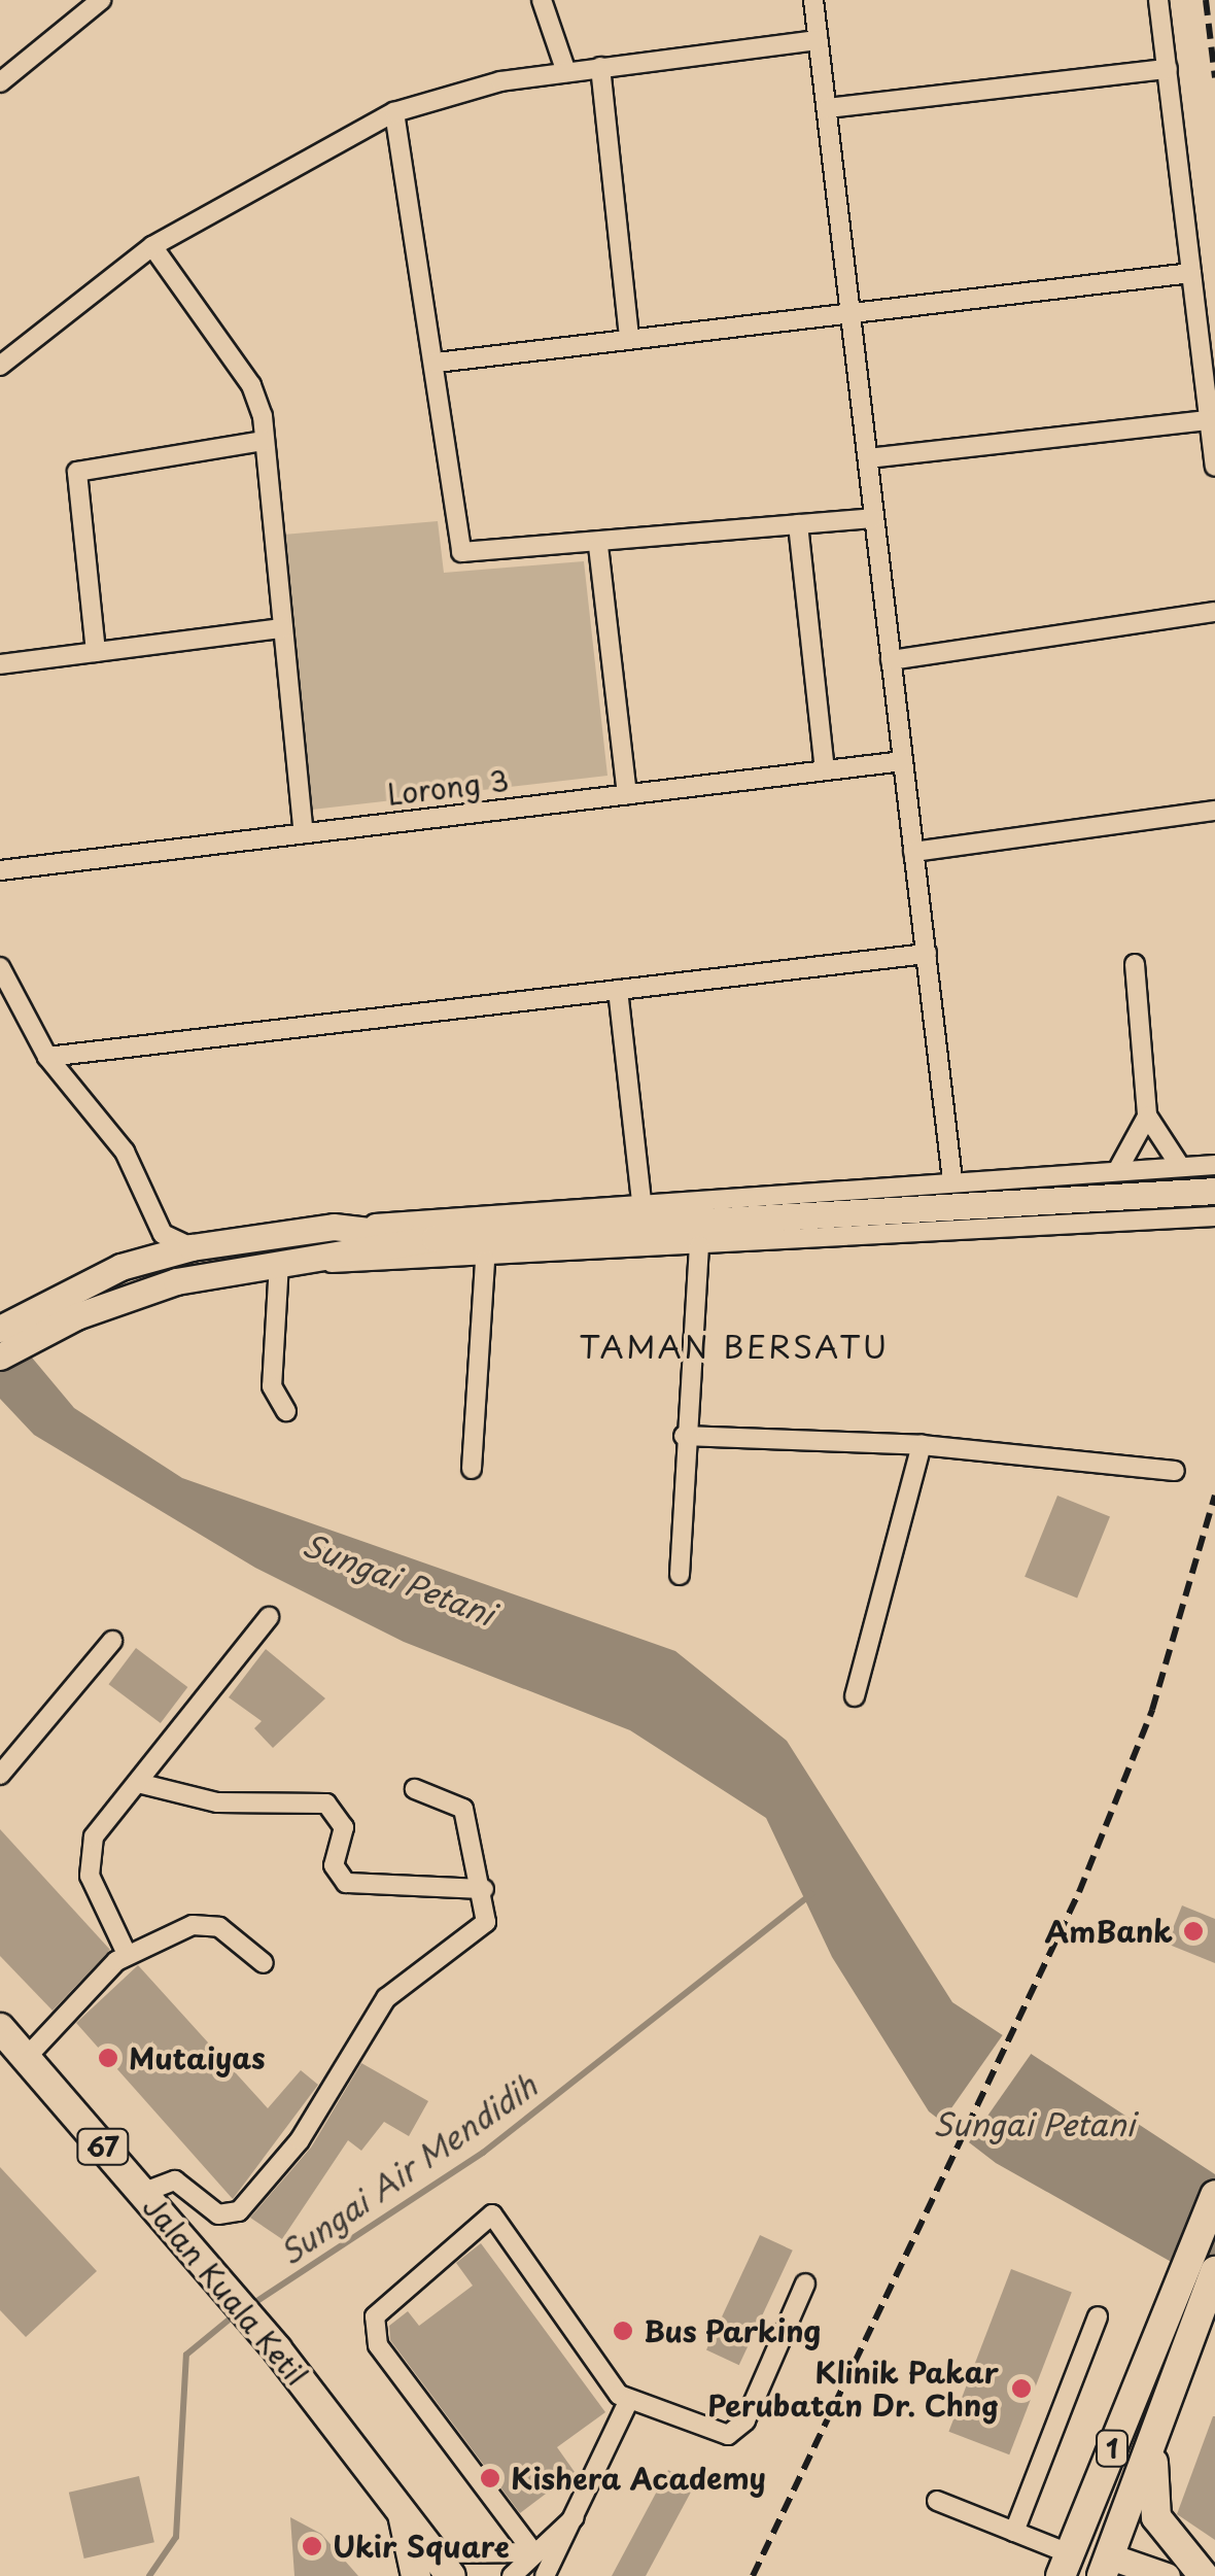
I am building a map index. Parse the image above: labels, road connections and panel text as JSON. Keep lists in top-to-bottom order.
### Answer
{
  "streets": {
    "main road": ["67", "Jalan Kuala Ketil", "1"],
    "street": ["Lorong 3"]
  },
  "districts": ["TAMAN BERSATU"],
  "water": ["Sungai Petani", "Sungai Air Mendidih"],
  "places": [
    "AmBank",
    "Mutaiyas",
    "Bus Parking",
    "Klinik Pakar Perubatan Dr. Chng",
    "Kishera Academy",
    "Ukir Square"
  ]
}
